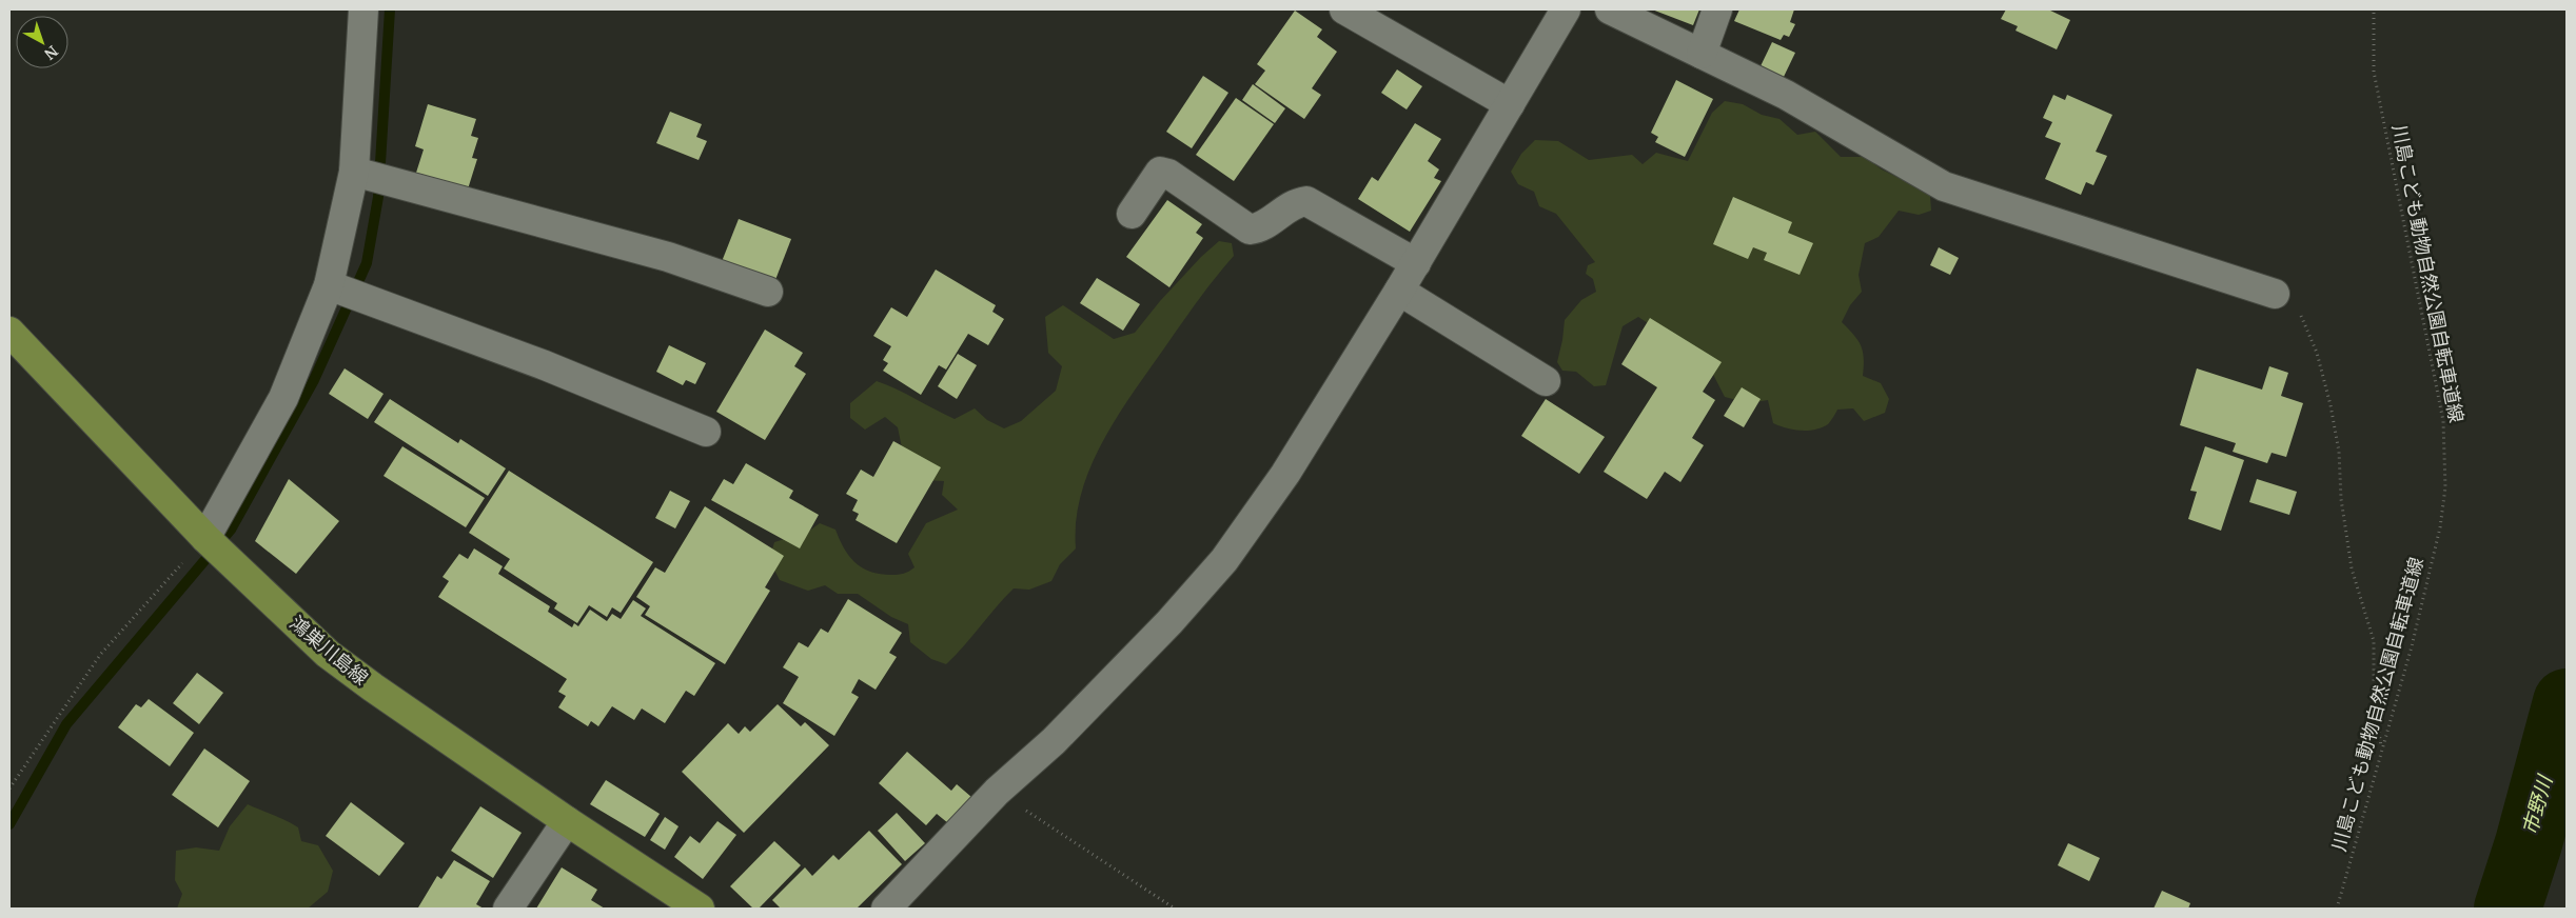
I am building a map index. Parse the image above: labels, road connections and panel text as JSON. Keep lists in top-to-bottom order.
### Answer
{
  "streets": {
    "main road": ["鴻巣川島線"],
    "path": ["川島こども動物自然公園自転車道線"]
  },
  "water": ["市野川"],
  "north": "bottom right"
}
